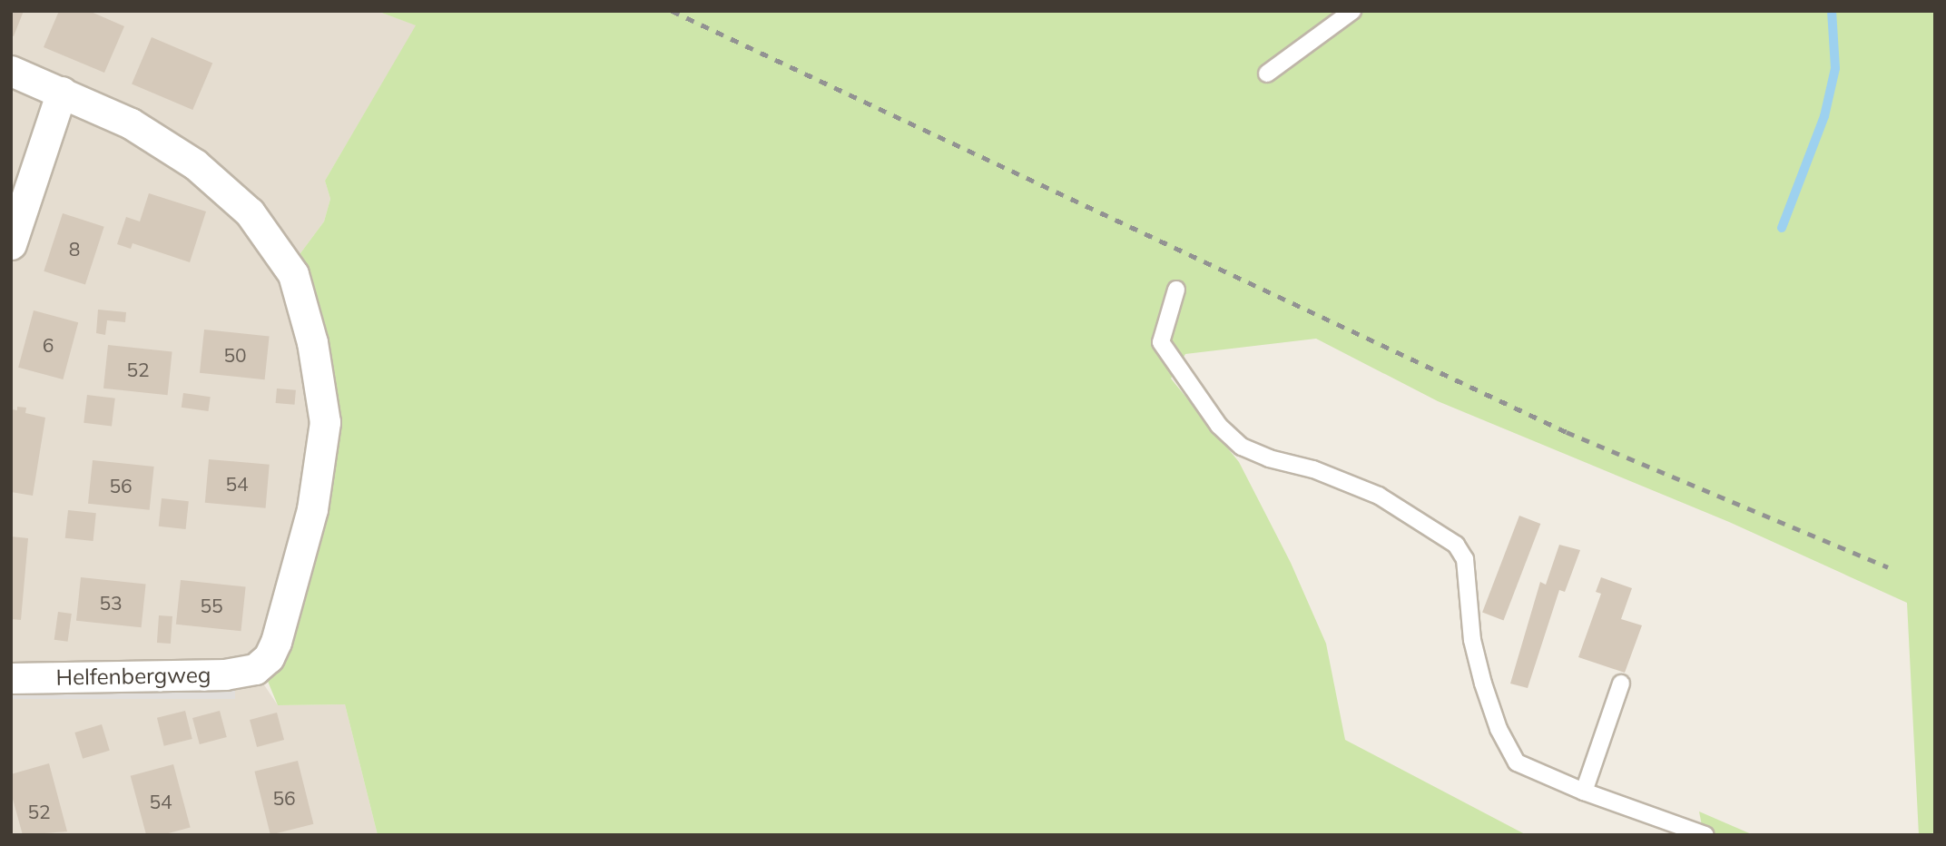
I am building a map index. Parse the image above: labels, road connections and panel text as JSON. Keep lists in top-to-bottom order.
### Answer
{
  "streets": {
    "street": ["Helfenbergweg"]
  },
  "house_numbers": [
    "8",
    "6",
    "50",
    "52",
    "54",
    "56",
    "53",
    "55",
    "56",
    "54",
    "52"
  ]
}
